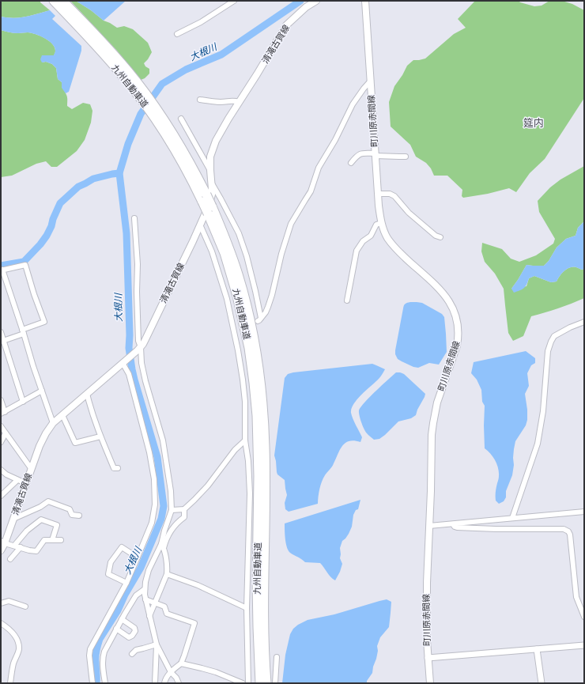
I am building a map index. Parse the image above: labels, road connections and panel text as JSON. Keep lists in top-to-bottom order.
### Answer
{
  "streets": {
    "highway": ["九州自動車道"],
    "main road": ["清滝古賀線", "町川原赤間線"]
  },
  "districts": ["筵内"],
  "water": ["大根川"]
}
